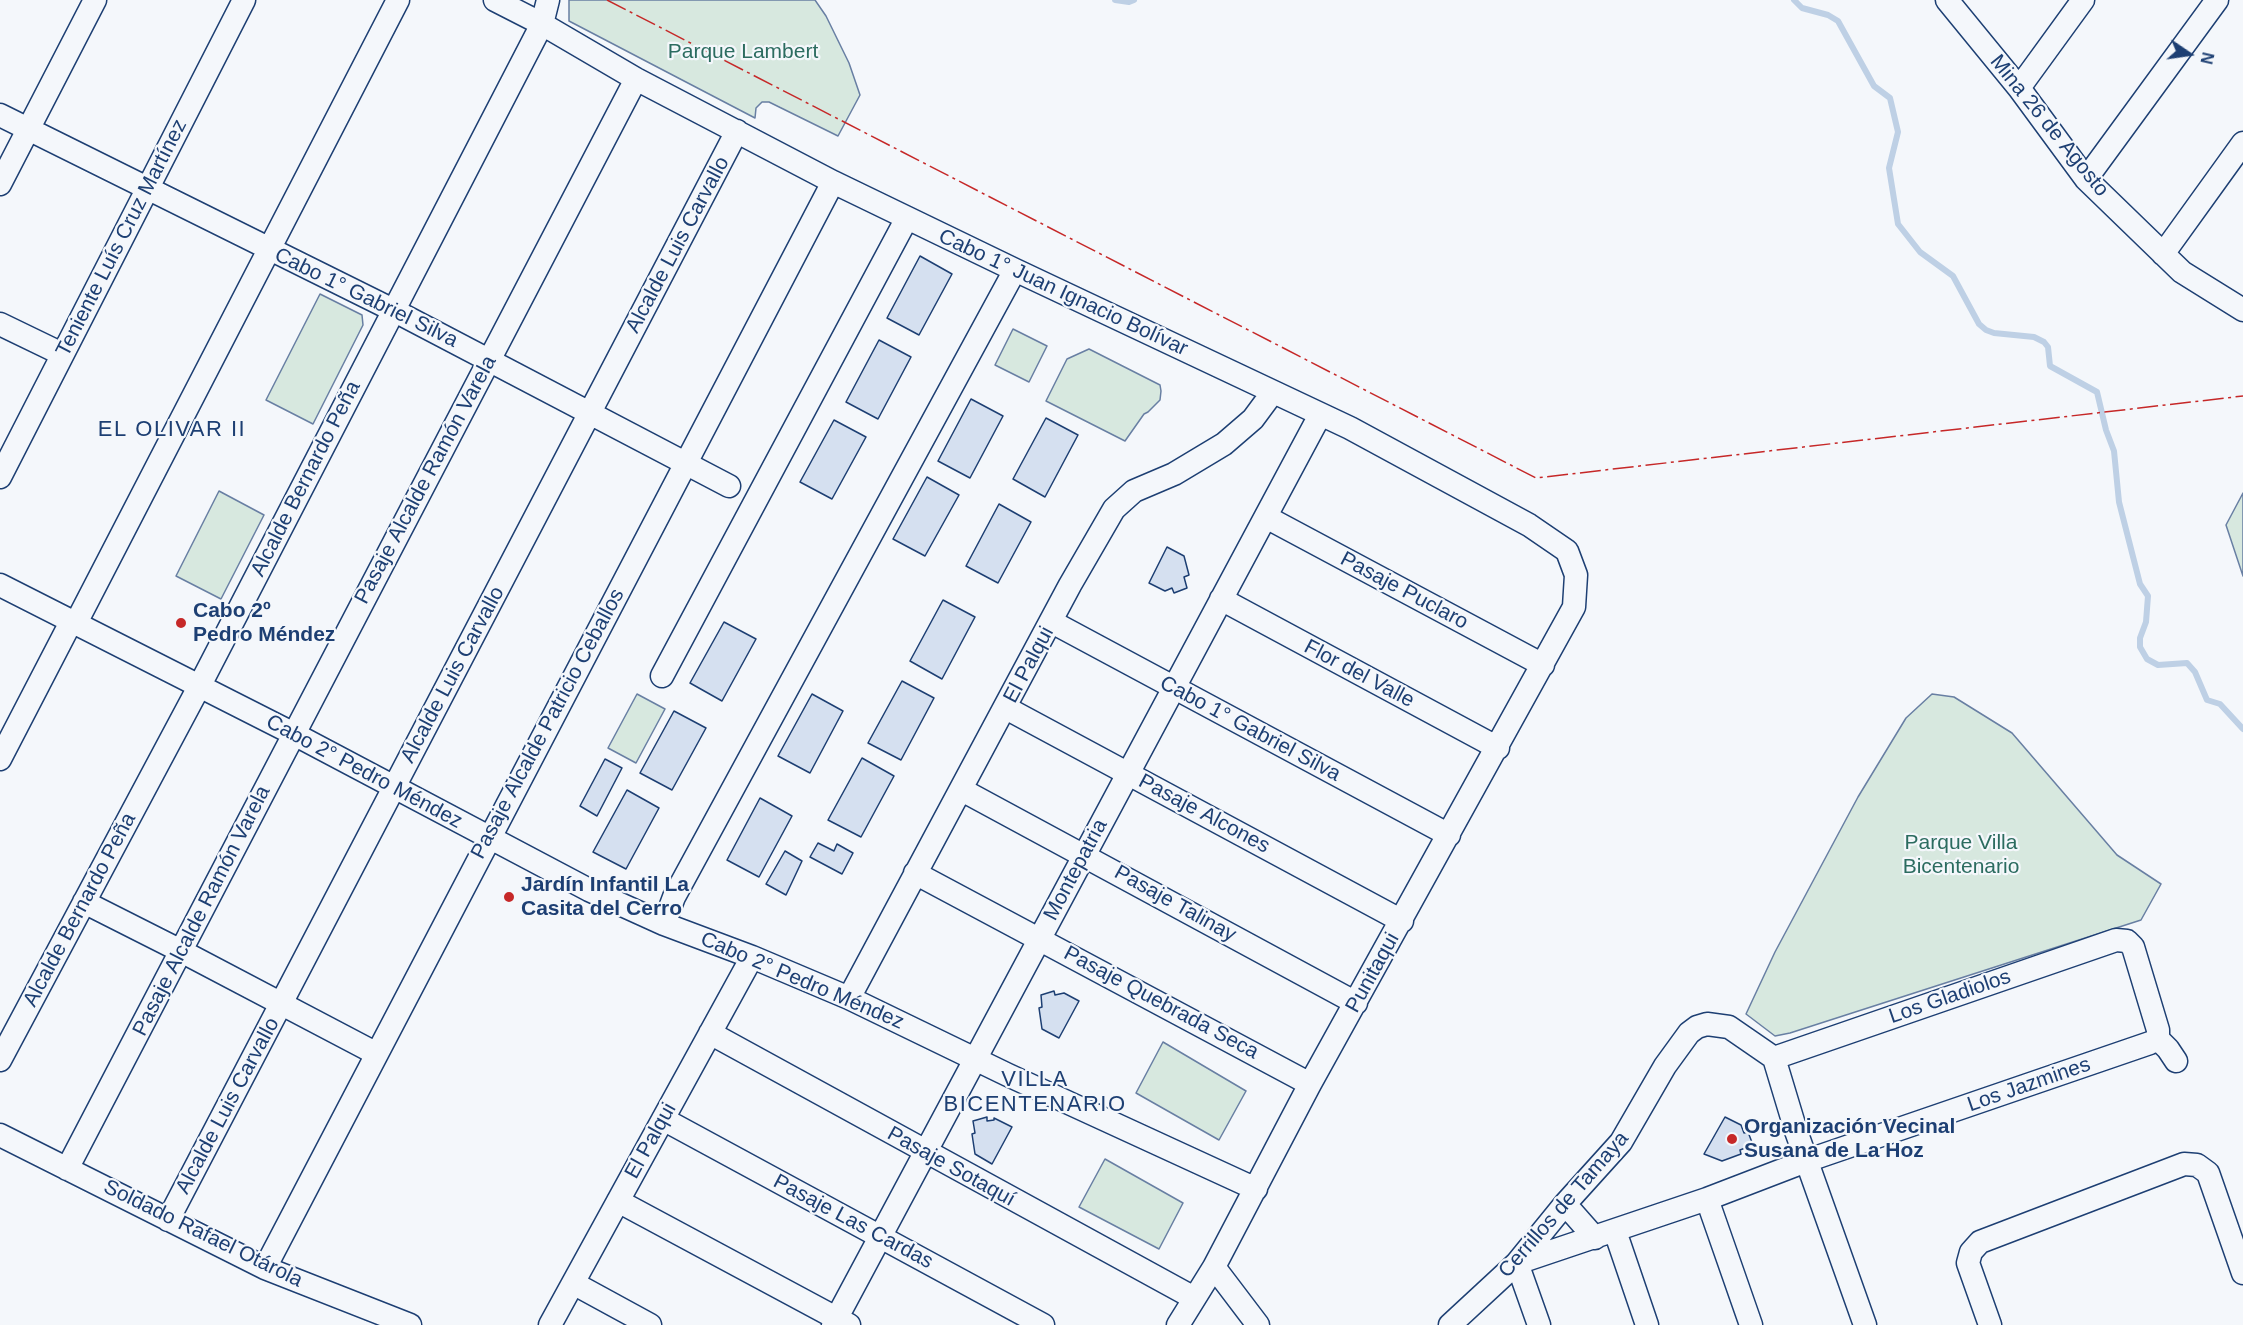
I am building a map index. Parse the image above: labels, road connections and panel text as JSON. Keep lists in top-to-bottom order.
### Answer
{
  "streets": {
    "street": [
      "Mina 26 de Agosto",
      "Teniente Luís Cruz Martínez",
      "Alcalde Luis Carvallo",
      "Cabo 1° Juan Ignacio Bolívar",
      "Cabo 1° Gabriel Silva",
      "Alcalde Bernardo Peña",
      "Pasaje Alcalde Ramón Varela",
      "Pasaje Puclaro",
      "El Palqui",
      "Flor del Valle",
      "Pasaje Alcalde Patricio Ceballos",
      "Cabo 2° Pedro Méndez",
      "Pasaje Alcones",
      "Montepatria",
      "Pasaje Talinay",
      "Punitaqui",
      "Los Gladiolos",
      "Pasaje Quebrada Seca",
      "Los Jazmines",
      "Pasaje Sotaquí",
      "Cerrillos de Tamaya",
      "Pasaje Las Cardas",
      "Soldado Rafael Otárola"
    ]
  },
  "crossings": [
    ["Teniente Luís Cruz Martínez", "Cabo 1° Gabriel Silva"],
    ["Alcalde Luis Carvallo", "Cabo 1° Juan Ignacio Bolívar"],
    ["Alcalde Luis Carvallo", "Cabo 1° Gabriel Silva"],
    ["Alcalde Luis Carvallo", "Cabo 2° Pedro Méndez"],
    ["Alcalde Luis Carvallo", "Soldado Rafael Otárola"],
    ["Cabo 1° Juan Ignacio Bolívar", "Alcalde Bernardo Peña"],
    ["Cabo 1° Juan Ignacio Bolívar", "Pasaje Alcalde Ramón Varela"],
    ["Cabo 1° Juan Ignacio Bolívar", "El Palqui"],
    ["Cabo 1° Juan Ignacio Bolívar", "Pasaje Alcalde Patricio Ceballos"],
    ["Cabo 1° Juan Ignacio Bolívar", "Montepatria"],
    ["Cabo 1° Juan Ignacio Bolívar", "Punitaqui"],
    ["Cabo 1° Gabriel Silva", "Alcalde Bernardo Peña"],
    ["Cabo 1° Gabriel Silva", "Pasaje Alcalde Ramón Varela"],
    ["Cabo 1° Gabriel Silva", "El Palqui"],
    ["Cabo 1° Gabriel Silva", "Pasaje Alcalde Patricio Ceballos"],
    ["Cabo 1° Gabriel Silva", "Montepatria"],
    ["Cabo 1° Gabriel Silva", "Punitaqui"],
    ["Alcalde Bernardo Peña", "Cabo 2° Pedro Méndez"],
    ["Pasaje Alcalde Ramón Varela", "Cabo 2° Pedro Méndez"],
    ["Pasaje Alcalde Ramón Varela", "Soldado Rafael Otárola"],
    ["Pasaje Puclaro", "Montepatria"],
    ["Pasaje Puclaro", "Punitaqui"],
    ["El Palqui", "Cabo 2° Pedro Méndez"],
    ["El Palqui", "Pasaje Alcones"],
    ["El Palqui", "Pasaje Talinay"],
    ["El Palqui", "Pasaje Quebrada Seca"],
    ["El Palqui", "Pasaje Sotaquí"],
    ["El Palqui", "Pasaje Las Cardas"],
    ["Flor del Valle", "Montepatria"],
    ["Flor del Valle", "Punitaqui"],
    ["Pasaje Alcalde Patricio Ceballos", "Cabo 2° Pedro Méndez"],
    ["Pasaje Alcalde Patricio Ceballos", "Soldado Rafael Otárola"],
    ["Cabo 2° Pedro Méndez", "Montepatria"],
    ["Cabo 2° Pedro Méndez", "Punitaqui"],
    ["Pasaje Alcones", "Montepatria"],
    ["Pasaje Alcones", "Punitaqui"],
    ["Montepatria", "Pasaje Talinay"],
    ["Montepatria", "Pasaje Quebrada Seca"],
    ["Montepatria", "Pasaje Sotaquí"],
    ["Montepatria", "Pasaje Las Cardas"],
    ["Pasaje Talinay", "Punitaqui"],
    ["Punitaqui", "Pasaje Quebrada Seca"],
    ["Punitaqui", "Pasaje Sotaquí"],
    ["Los Gladiolos", "Los Jazmines"],
    ["Los Gladiolos", "Cerrillos de Tamaya"],
    ["Los Jazmines", "Cerrillos de Tamaya"]
  ],
  "districts": ["EL OLIVAR II", "VILLA BICENTENARIO"],
  "parks": ["Parque Lambert", "Parque Villa Bicentenario"],
  "places": ["Cabo 2º Pedro Méndez", "Jardín Infantil La Casita del Cerro", "Organización Vecinal Susana de La Hoz"],
  "north": "right"
}
